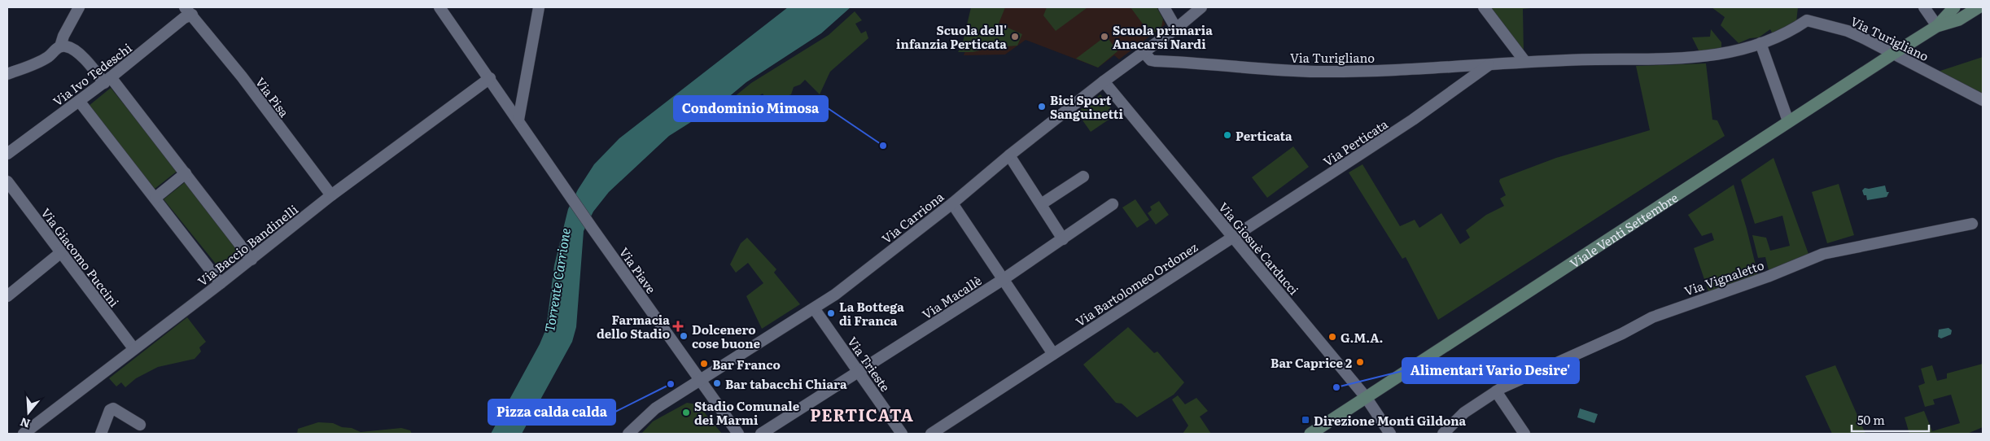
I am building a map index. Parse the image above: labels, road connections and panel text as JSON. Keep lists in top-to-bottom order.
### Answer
{
  "streets": {
    "main road": ["Viale Venti Settembre"],
    "street": [
      "Via Turigliano",
      "Via Ivo Tedeschi",
      "Via Pisa",
      "Via Perticata",
      "Via Carriona",
      "Via Baccio Bandinelli",
      "Via Giosuè Carducci",
      "Via Giacomo Puccini",
      "Via Piave",
      "Via Vignaletto",
      "Via Bartolomeo Ordonez",
      "Via Macallè",
      "Via Trieste"
    ]
  },
  "crossings": [
    ["Via Turigliano", "Via Perticata"],
    ["Via Turigliano", "Via Carriona"],
    ["Via Turigliano", "Viale Venti Settembre"],
    ["Via Ivo Tedeschi", "Via Pisa"],
    ["Via Pisa", "Via Baccio Bandinelli"],
    ["Via Perticata", "Via Giosuè Carducci"],
    ["Via Perticata", "Via Bartolomeo Ordonez"],
    ["Via Carriona", "Via Giosuè Carducci"],
    ["Via Carriona", "Via Piave"],
    ["Via Carriona", "Via Trieste"],
    ["Viale Venti Settembre", "Via Giosuè Carducci"],
    ["Via Baccio Bandinelli", "Via Giacomo Puccini"],
    ["Via Baccio Bandinelli", "Via Piave"],
    ["Via Giosuè Carducci", "Via Bartolomeo Ordonez"],
    ["Via Macallè", "Via Trieste"]
  ],
  "districts": ["PERTICATA"],
  "water": ["Torrente Carrione"],
  "places": {
    "other": [
      "Scuola dell' infanzia Perticata",
      "Scuola primaria Anacarsi Nardi",
      "Bici Sport Sanguinetti",
      "Perticata",
      "Condominio Mimosa",
      "La Bottega di Franca",
      "Dolcenero cose buone",
      "G.M.A.",
      "Bar Caprice 2",
      "Bar Franco",
      "Bar tabacchi Chiara",
      "Pizza calda calda",
      "Alimentari Vario Desire'",
      "Stadio Comunale dei Marmi"
    ],
    "health": ["Farmacia dello Stadio"],
    "transit": ["Direzione Monti Gildona"]
  },
  "scale_bar": "50 m",
  "north": "bottom"
}
